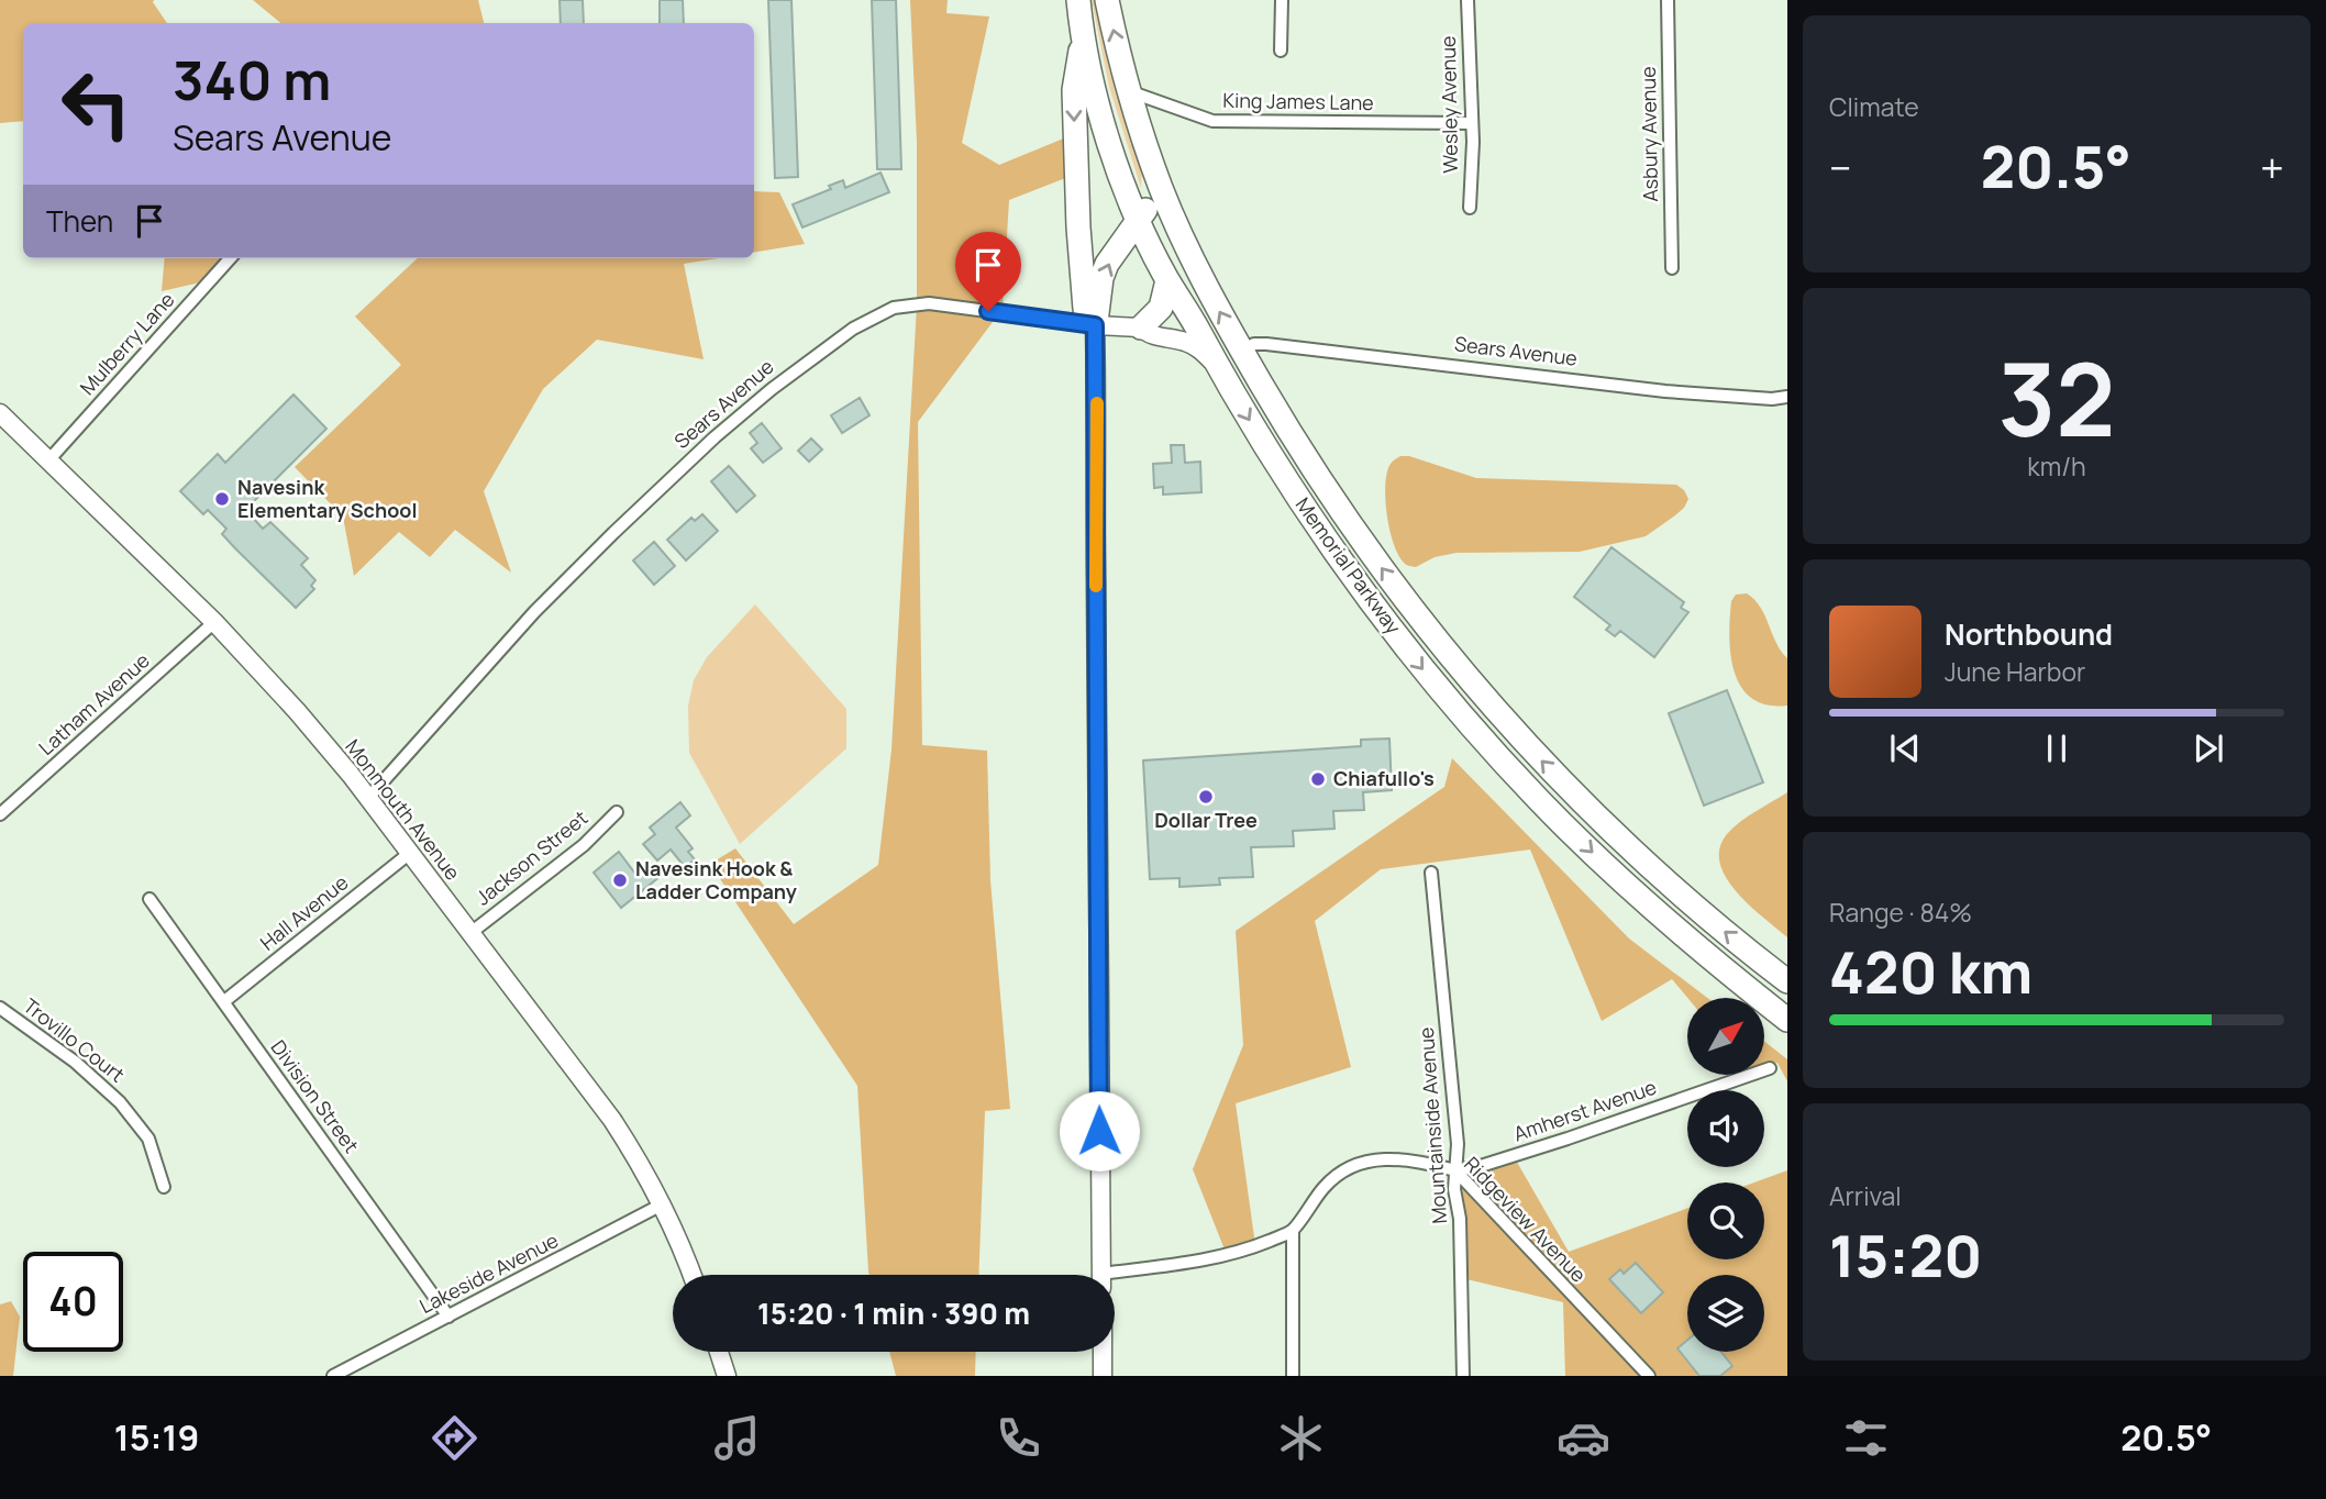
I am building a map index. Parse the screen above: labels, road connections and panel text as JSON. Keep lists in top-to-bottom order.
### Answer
{
  "streets": {
    "highway": ["Memorial Parkway"],
    "street": [
      "King James Lane",
      "Wesley Avenue",
      "Asbury Avenue",
      "Mulberry Lane",
      "Sears Avenue",
      "Latham Avenue",
      "Monmouth Avenue",
      "Jackson Street",
      "Hall Avenue",
      "Trovillo Court",
      "Division Street",
      "Amherst Avenue",
      "Mountainside Avenue",
      "Ridgeview Avenue",
      "Lakeside Avenue"
    ]
  },
  "crossings": [
    ["King James Lane", "Wesley Avenue"],
    ["King James Lane", "Memorial Parkway"],
    ["Mulberry Lane", "Monmouth Avenue"],
    ["Sears Avenue", "Memorial Parkway"],
    ["Sears Avenue", "Monmouth Avenue"],
    ["Latham Avenue", "Monmouth Avenue"],
    ["Monmouth Avenue", "Jackson Street"],
    ["Monmouth Avenue", "Hall Avenue"],
    ["Monmouth Avenue", "Lakeside Avenue"],
    ["Hall Avenue", "Division Street"],
    ["Division Street", "Lakeside Avenue"],
    ["Amherst Avenue", "Mountainside Avenue"],
    ["Amherst Avenue", "Ridgeview Avenue"],
    ["Mountainside Avenue", "Ridgeview Avenue"]
  ],
  "places": [
    "Navesink Elementary School",
    "Chiafullo's",
    "Dollar Tree",
    "Navesink Hook & Ladder Company"
  ],
  "north": "top right",
  "page": {
    "tile": [
      "Climate",
      ["32", "km/h"],
      ["Range · 84%", "420 km"],
      ["Arrival", "15:20"]
    ],
    "turn": ["340 m", "Sears Avenue"],
    "heat": ["−", "20.5°", "+"],
    "then": "Then",
    "song": ["Northbound", "June Harbor"],
    "limit": "40",
    "trip": "15:20 · 1 min · 390 m",
    "tabs": ["15:19", "20.5°"]
  }
}
